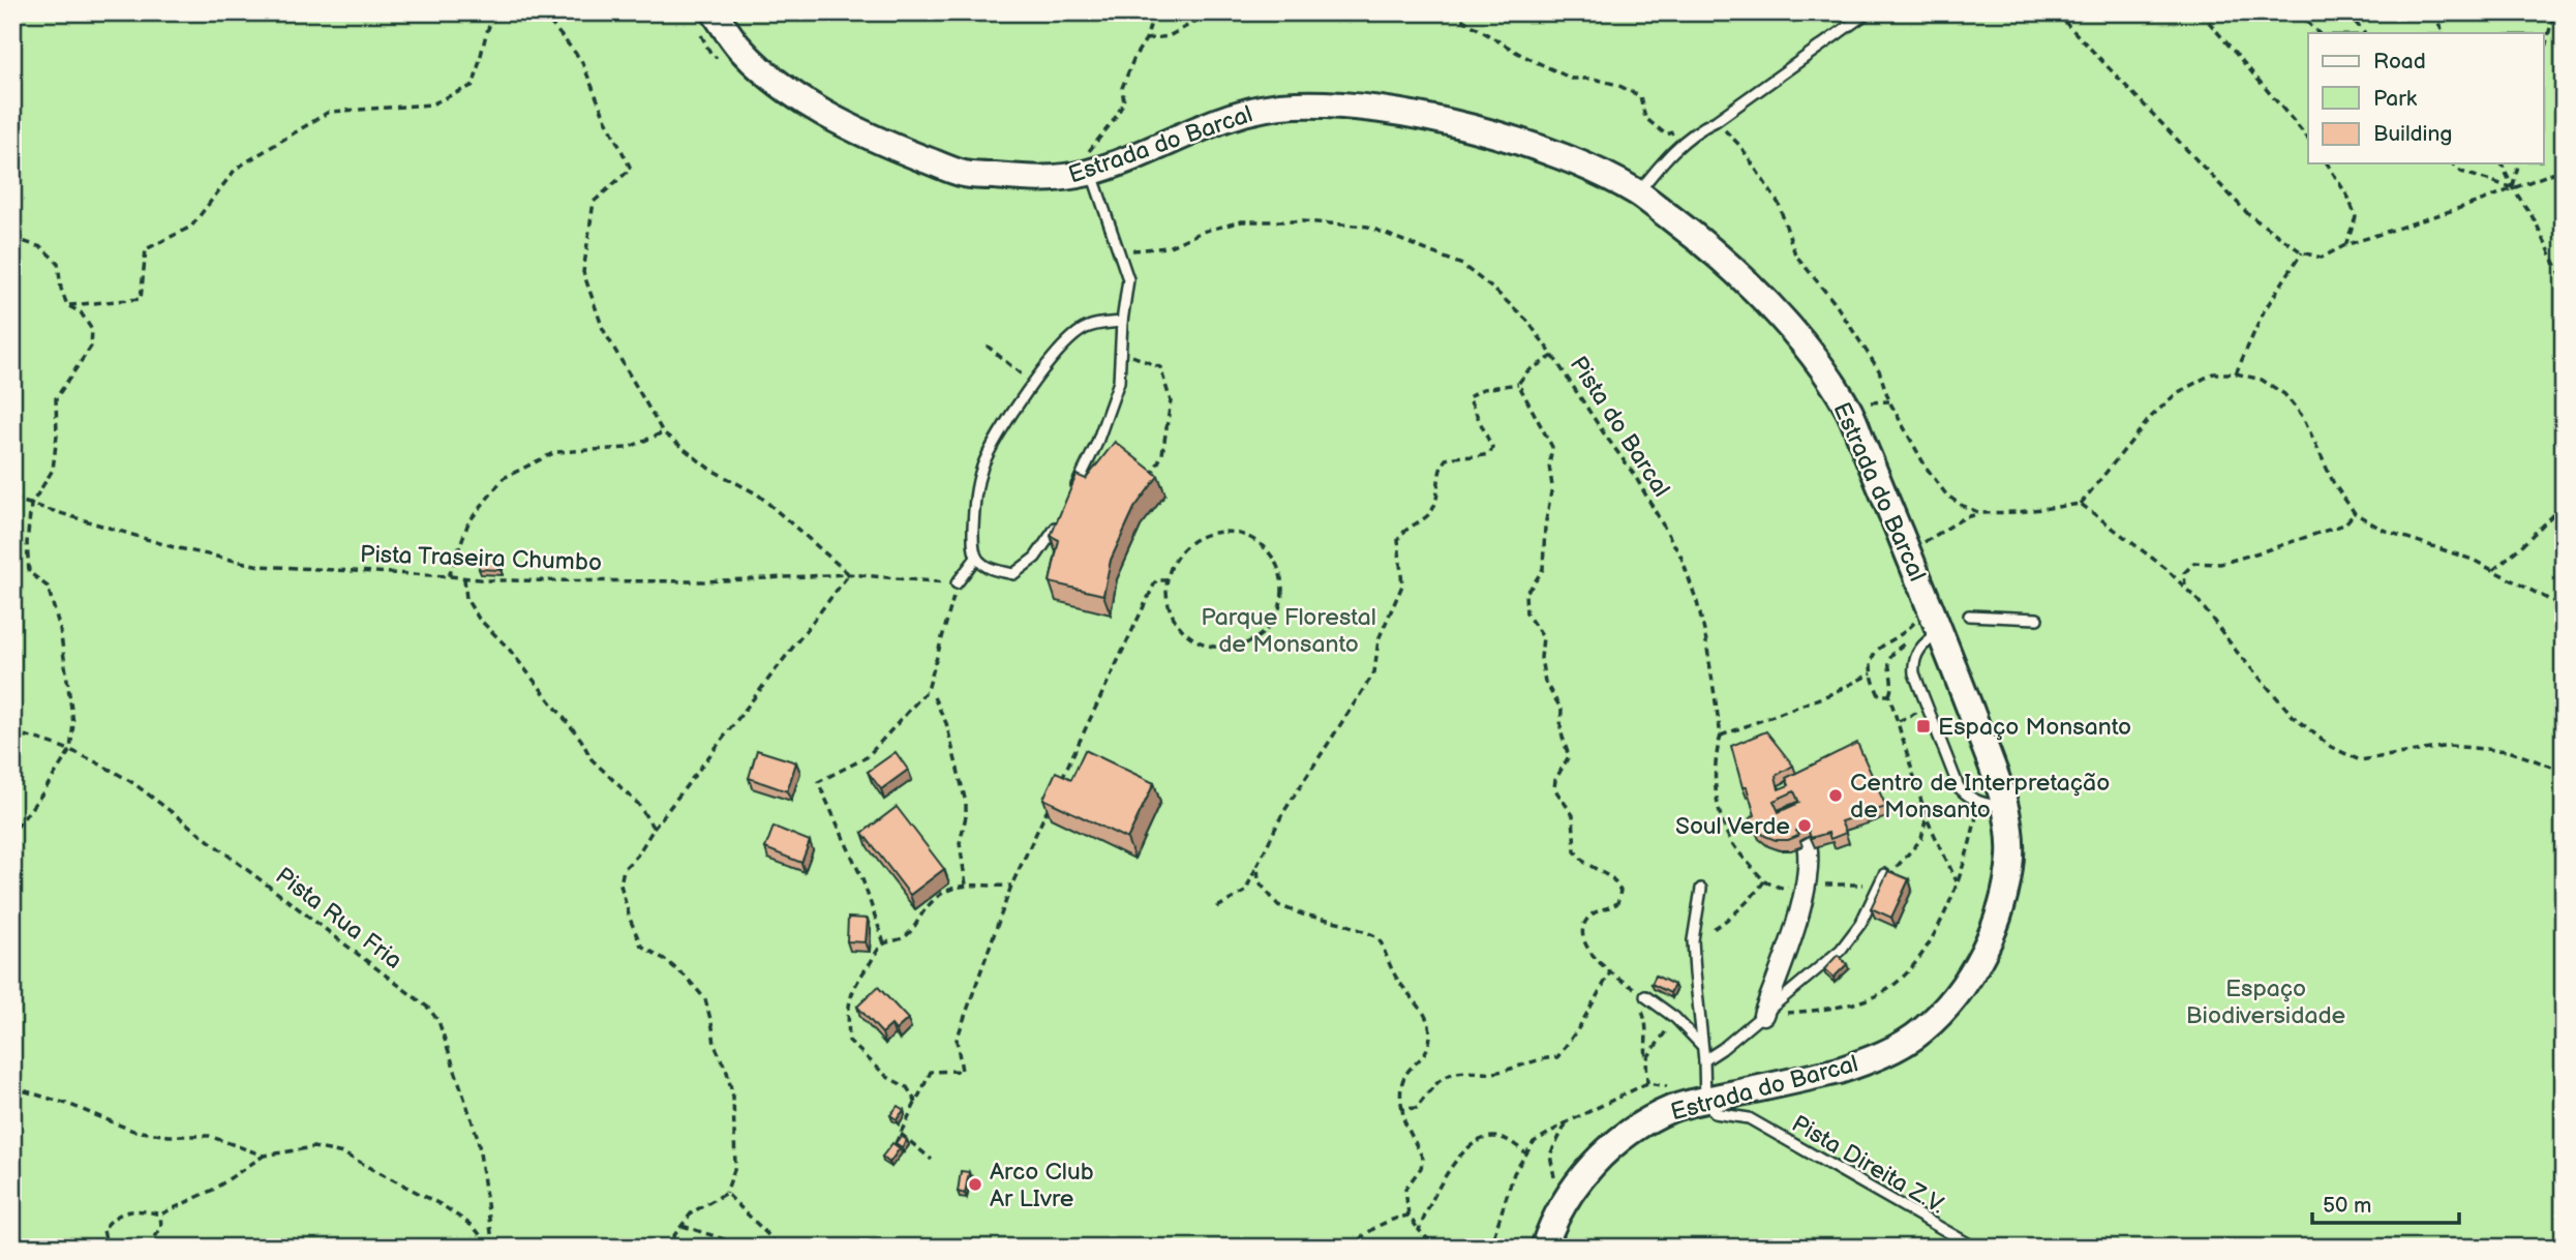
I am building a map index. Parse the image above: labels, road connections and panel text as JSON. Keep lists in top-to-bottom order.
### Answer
{
  "streets": {
    "street": ["Estrada do Barcal"],
    "lane": ["Pista Direita Z.V."],
    "path": ["Pista do Barcal", "Pista Traseira Chumbo", "Pista Rua Fria"]
  },
  "crossings": [
    ["Estrada do Barcal", "Pista Direita Z.V."]
  ],
  "parks": ["Parque Florestal de Monsanto", "Espaço Biodiversidade"],
  "places": {
    "transit": ["Espaço Monsanto"],
    "other": ["Centro de Interpretação de Monsanto", "Soul Verde", "Arco Club Ar LIvre"]
  },
  "legend": ["Road", "Park", "Building"],
  "scale_bar": "50 m"
}
